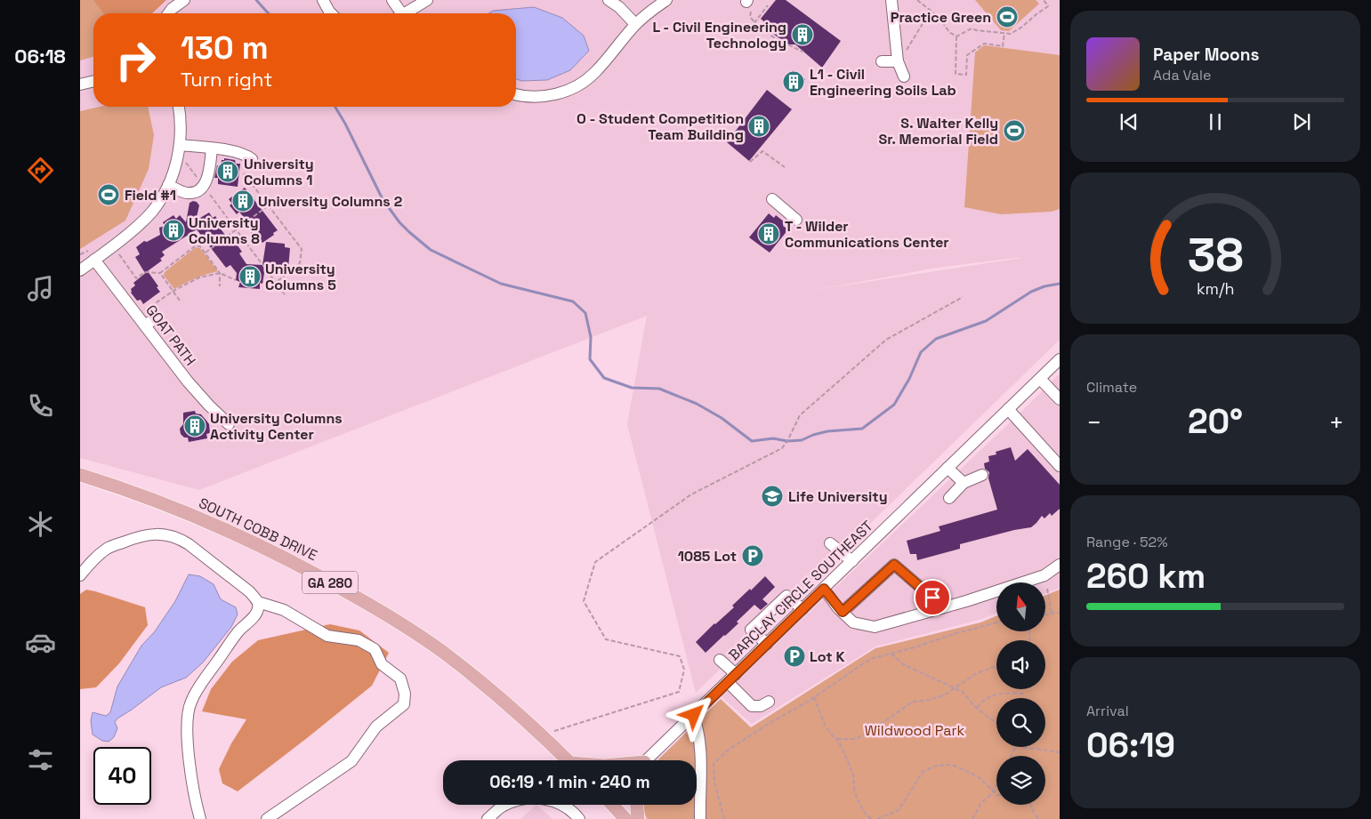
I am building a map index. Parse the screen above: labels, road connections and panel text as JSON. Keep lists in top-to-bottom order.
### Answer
{
  "streets": {
    "main road": ["SOUTH COBB DRIVE", "GA 280"],
    "street": ["GOAT PATH", "BARCLAY CIRCLE SOUTHEAST"]
  },
  "parks": ["Wildwood Park"],
  "places": {
    "sports": ["Practice Green", "S. Walter Kelly Sr. Memorial Field", "Field #1"],
    "building": [
      "L - Civil Engineering Technology",
      "L1 - Civil Engineering Soils Lab",
      "O - Student Competition Team Building",
      "University Columns 1",
      "University Columns 2",
      "University Columns 8",
      "T - Wilder Communications Center",
      "University Columns 5",
      "University Columns Activity Center"
    ],
    "school or university": ["Life University"],
    "parking": ["1085 Lot", "Lot K"]
  },
  "north": "top",
  "page": {
    "tabs": "06:18",
    "turn": ["130 m", "Turn right"],
    "song": ["Paper Moons", "Ada Vale"],
    "tile": [
      "Climate",
      ["Range · 52%", "260 km"],
      ["Arrival", "06:19"]
    ],
    "heat": ["−", "20°", "+"],
    "limit": "40",
    "trip": "06:19 · 1 min · 240 m",
    "gauge": ["38", "km/h"]
  }
}
